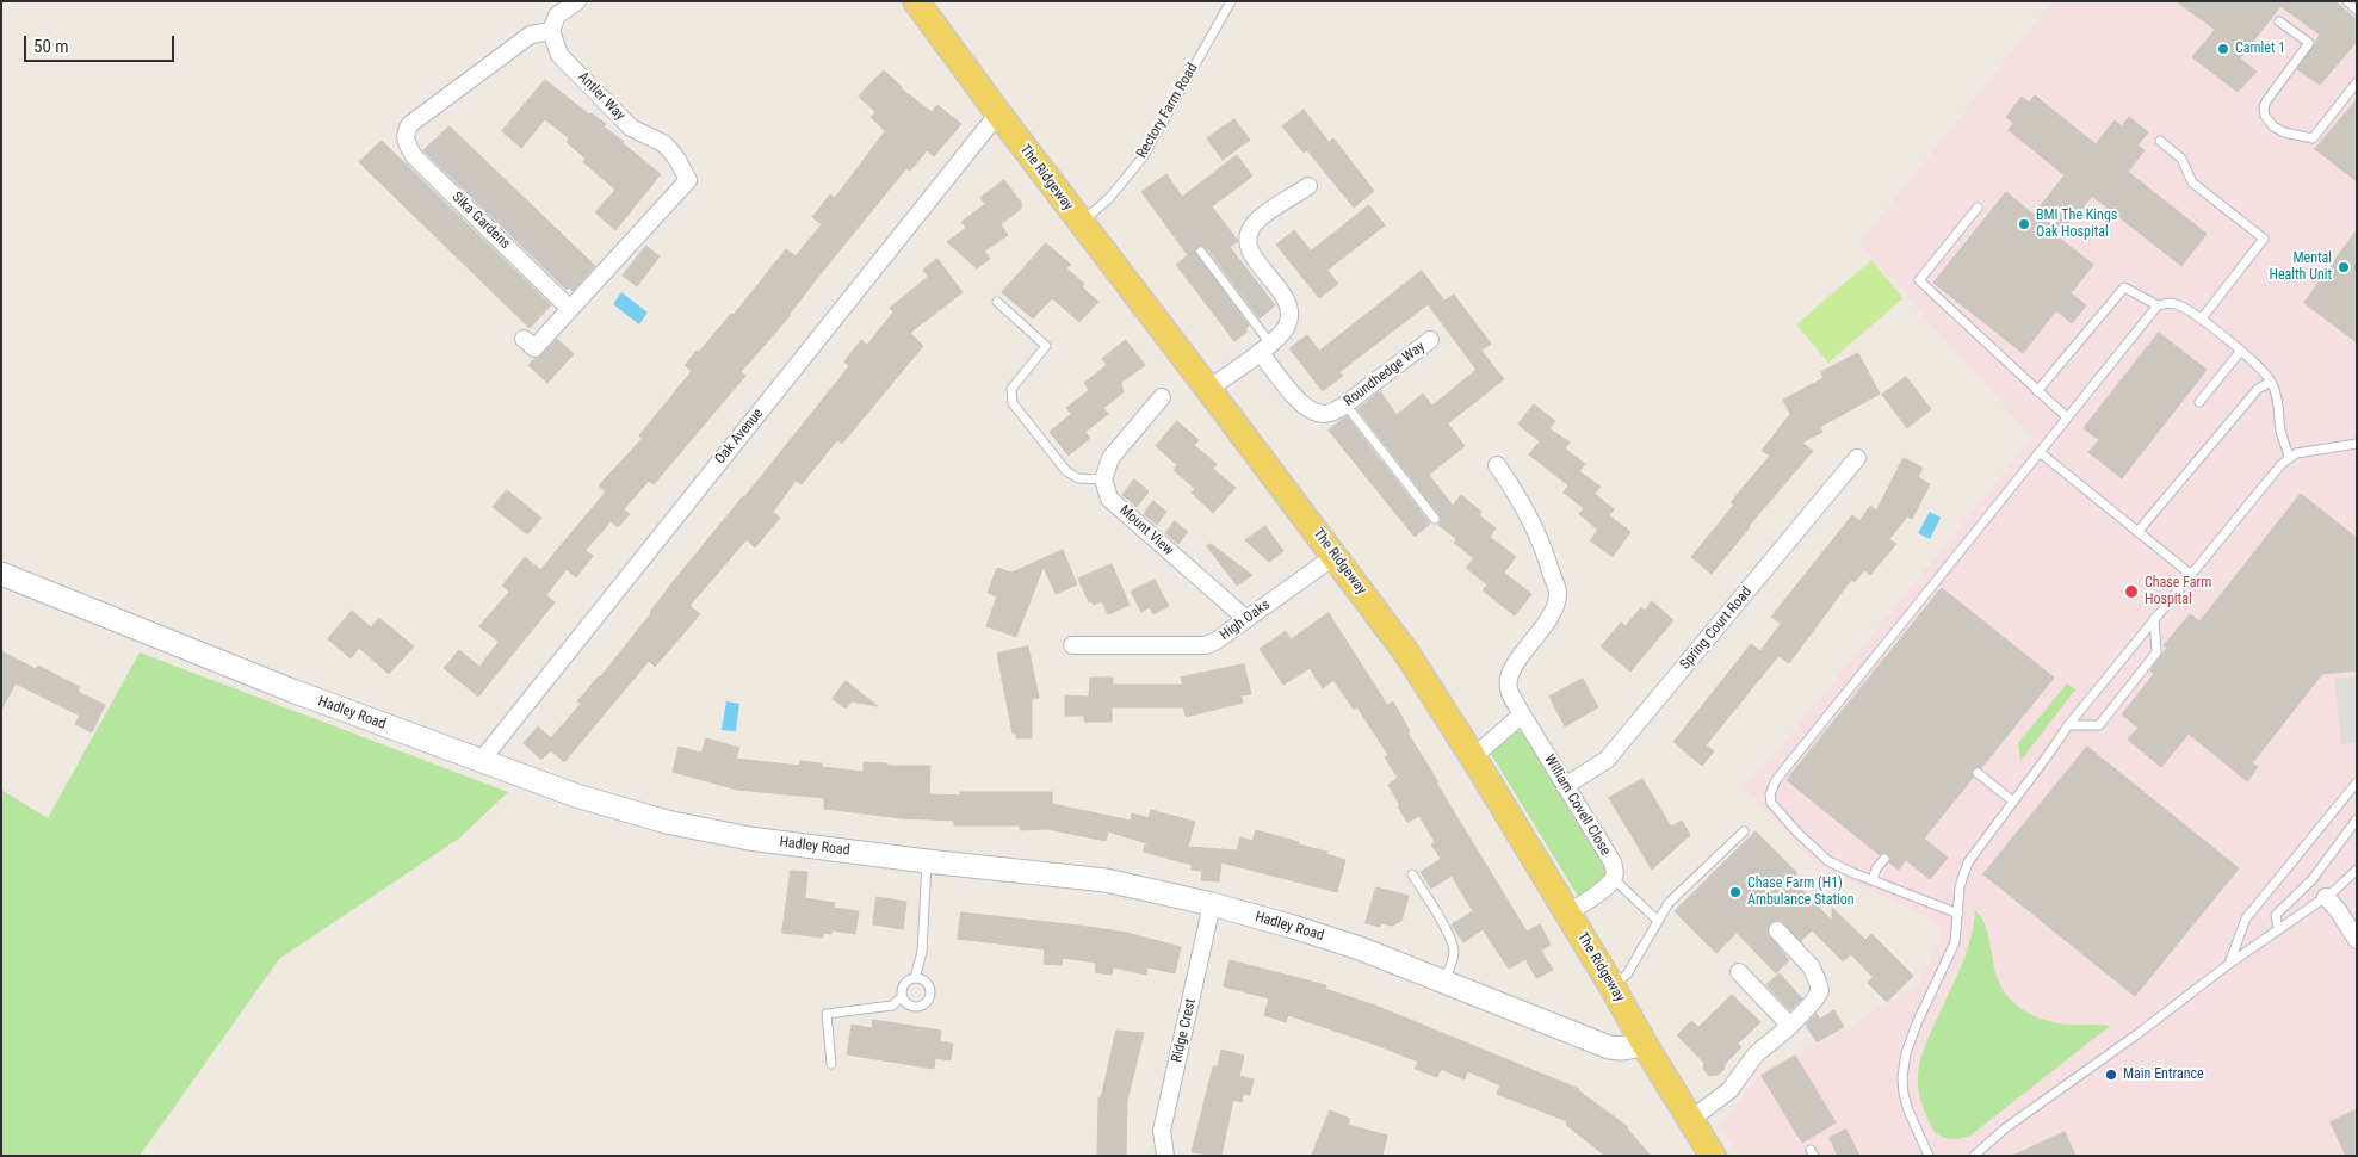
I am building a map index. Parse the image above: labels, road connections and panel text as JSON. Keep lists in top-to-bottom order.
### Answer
{
  "streets": {
    "main road": ["The Ridgeway"],
    "street": [
      "Antler Way",
      "Sika Gardens",
      "Roundhedge Way",
      "Oak Avenue",
      "Mount View",
      "High Oaks",
      "Spring Court Road",
      "Hadley Road",
      "William Covell Close",
      "Ridge Crest"
    ],
    "lane": ["Rectory Farm Road"]
  },
  "crossings": [
    ["Antler Way", "Sika Gardens"],
    ["Rectory Farm Road", "The Ridgeway"],
    ["The Ridgeway", "Oak Avenue"],
    ["The Ridgeway", "High Oaks"],
    ["The Ridgeway", "Hadley Road"],
    ["Oak Avenue", "Hadley Road"],
    ["Mount View", "High Oaks"],
    ["Spring Court Road", "William Covell Close"],
    ["Hadley Road", "Ridge Crest"]
  ],
  "places": [
    "Camlet 1",
    "BMI The Kings Oak Hospital",
    "Mental Health Unit",
    "Chase Farm Hospital",
    "Chase Farm (H1) Ambulance Station",
    "Main Entrance"
  ],
  "scale_bar": "50 m"
}
